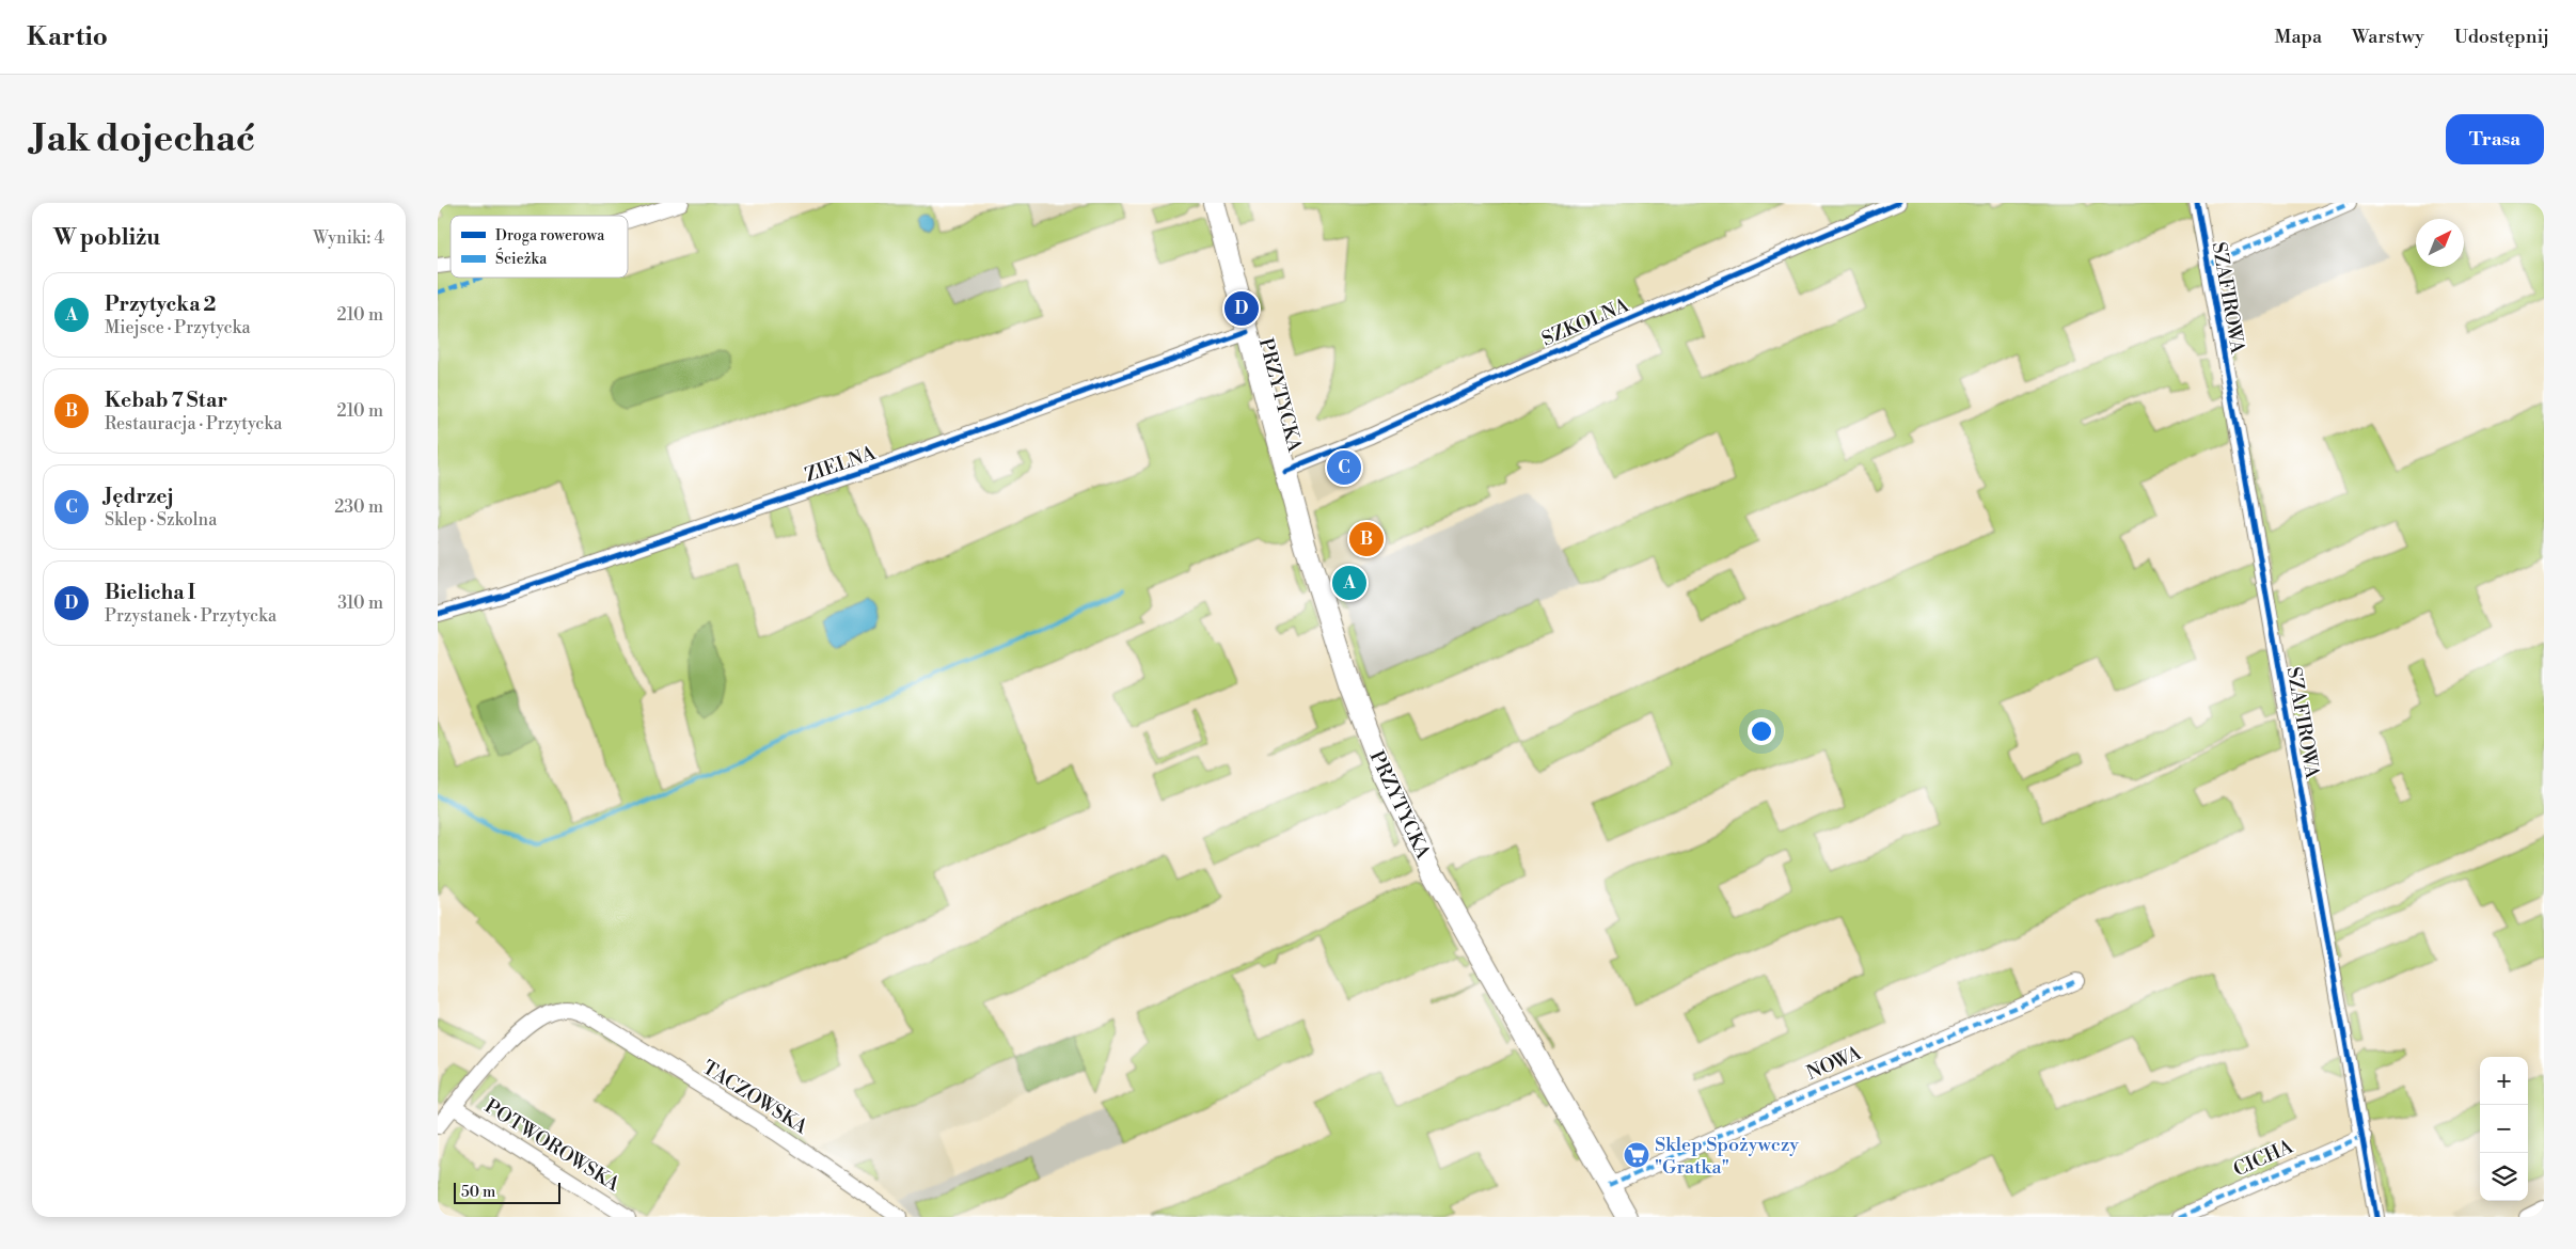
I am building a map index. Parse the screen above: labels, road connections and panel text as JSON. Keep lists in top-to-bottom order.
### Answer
{
  "streets": {
    "main road": ["PRZYTYCKA"],
    "street": [
      "SZAFIROWA",
      "SZKOLNA",
      "ZIELNA",
      "NOWA",
      "TACZOWSKA",
      "POTWOROWSKA",
      "CICHA"
    ]
  },
  "crossings": [
    ["SZAFIROWA", "CICHA"],
    ["SZKOLNA", "PRZYTYCKA"],
    ["PRZYTYCKA", "ZIELNA"],
    ["PRZYTYCKA", "NOWA"],
    ["TACZOWSKA", "POTWOROWSKA"]
  ],
  "places": {
    "supermarket": ["Sklep Spożywczy \"Gratka\""]
  },
  "legend": ["Droga rowerowa", "Ścieżka"],
  "scale_bar": "50 m",
  "north": "top right",
  "page": {
    "header": "Kartio",
    "nav": ["Mapa", "Warstwy", "Udostępnij"],
    "buttons": "Trasa",
    "title": "Jak dojechać",
    "heading": ["W pobliżu", "Wyniki: 4"],
    "list": [
      {
        "mark": "A",
        "name": "Przytycka 2",
        "note": "Miejsce · Przytycka",
        "value": "210 m"
      },
      {
        "mark": "B",
        "name": "Kebab 7 Star",
        "note": "Restauracja · Przytycka",
        "value": "210 m"
      },
      {
        "mark": "C",
        "name": "Jędrzej",
        "note": "Sklep · Szkolna",
        "value": "230 m"
      },
      {
        "mark": "D",
        "name": "Bielicha I",
        "note": "Przystanek · Przytycka",
        "value": "310 m"
      }
    ],
    "pins": [
      "D",
      "C",
      "B",
      "A"
    ],
    "map_buttons": ["+", "−"],
    "scale": "50 m"
  }
}
